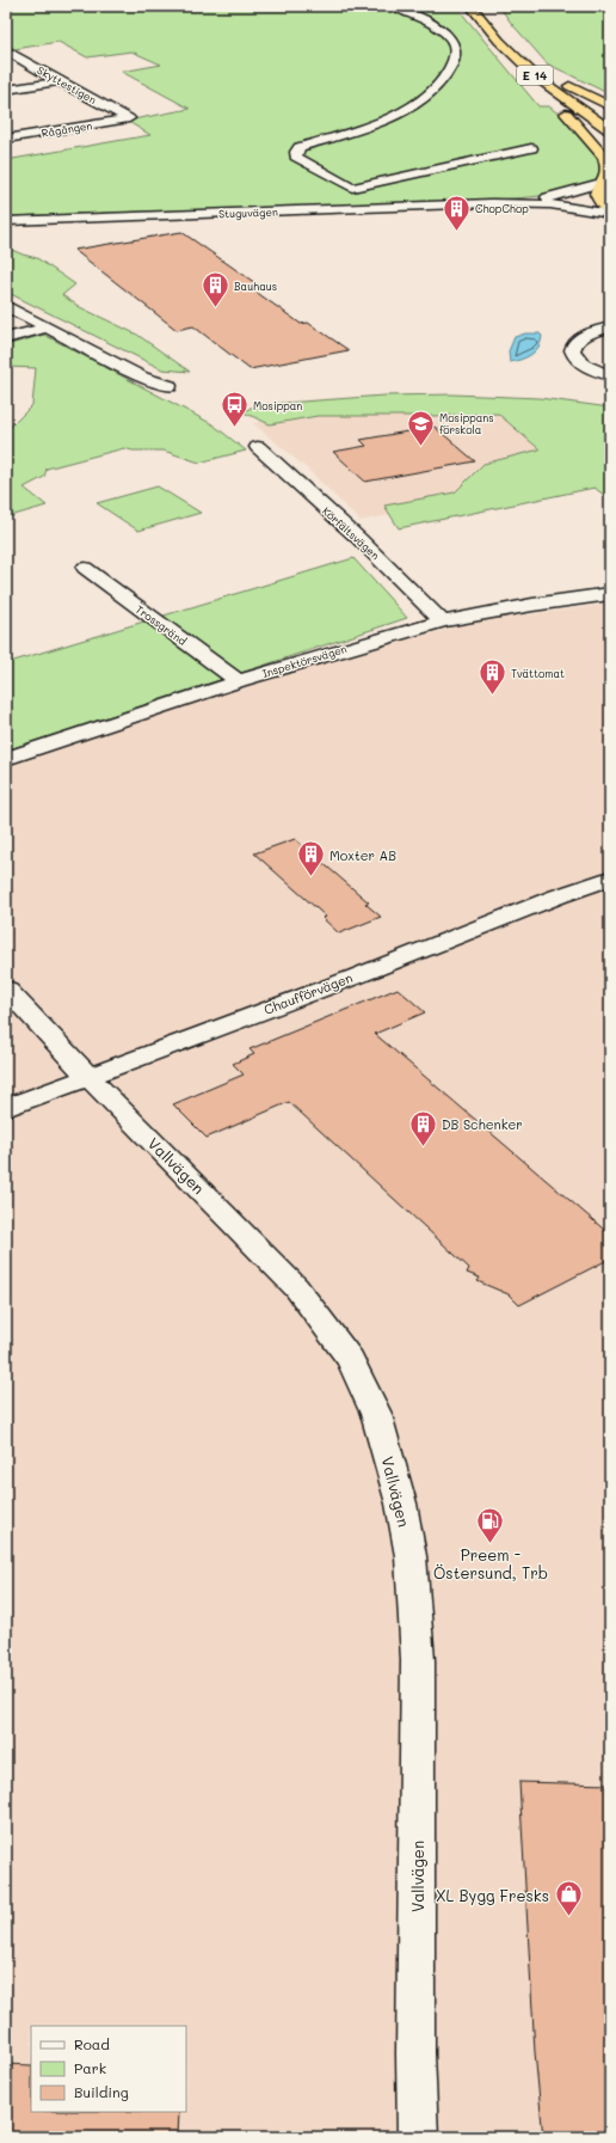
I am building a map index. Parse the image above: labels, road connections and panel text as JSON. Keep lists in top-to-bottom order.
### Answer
{
  "streets": {
    "highway": ["E 14"],
    "main road": ["Stuguvägen"],
    "street": [
      "Skyttestigen",
      "Rågången",
      "Körfältsvägen",
      "Trossgränd",
      "Inspektörsvägen",
      "Chaufförvägen",
      "Vallvägen"
    ]
  },
  "crossings": [
    ["Skyttestigen", "Rågången"],
    ["Körfältsvägen", "Inspektörsvägen"],
    ["Trossgränd", "Inspektörsvägen"],
    ["Chaufförvägen", "Vallvägen"]
  ],
  "places": {
    "building": [
      "ChopChop",
      "Bauhaus",
      "Tvättomat",
      "Moxter AB",
      "DB Schenker"
    ],
    "bus stop": ["Mosippan"],
    "school or university": ["Mosippans förskola"],
    "fuel station": ["Preem - Östersund, Trb"],
    "shop": ["XL Bygg Fresks"]
  },
  "legend": ["Road", "Park", "Building"]
}
